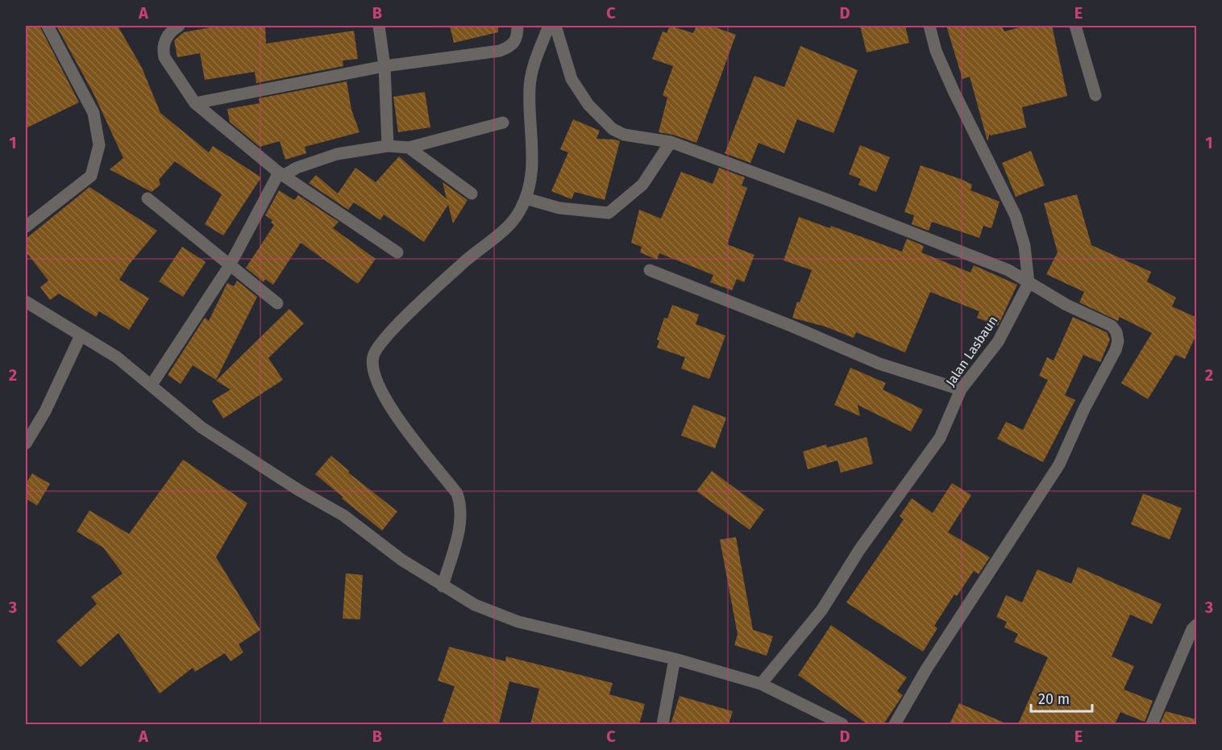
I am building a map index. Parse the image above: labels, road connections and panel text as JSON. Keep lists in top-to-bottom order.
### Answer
{
  "streets": {
    "street": ["Jalan Lasbaun"]
  },
  "scale_bar": "20 m",
  "grid": {
    "columns": [
      "A",
      "B",
      "C",
      "D",
      "E"
    ],
    "rows": ["1", "2", "3"]
  }
}
